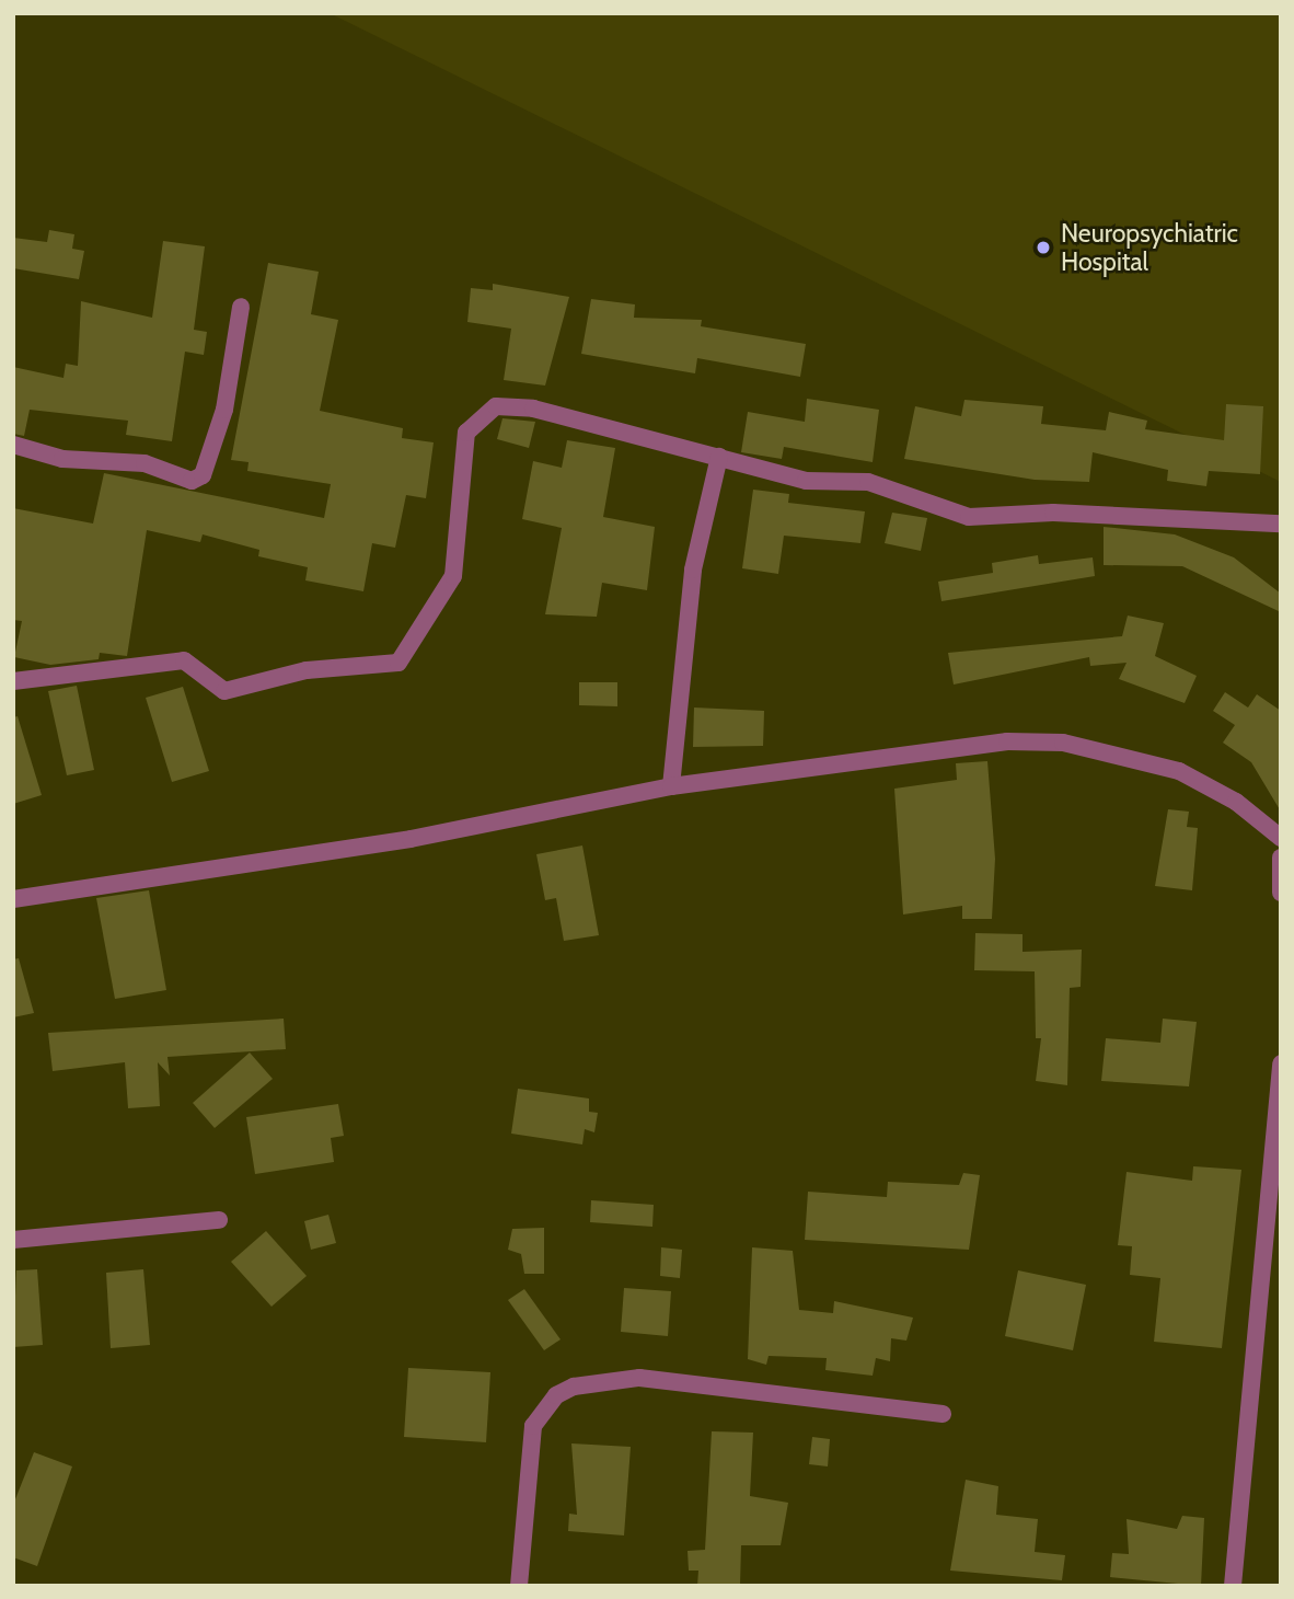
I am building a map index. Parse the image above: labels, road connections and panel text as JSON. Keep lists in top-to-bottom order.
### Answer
{
  "places": ["Neuropsychiatric Hospital"]
}
